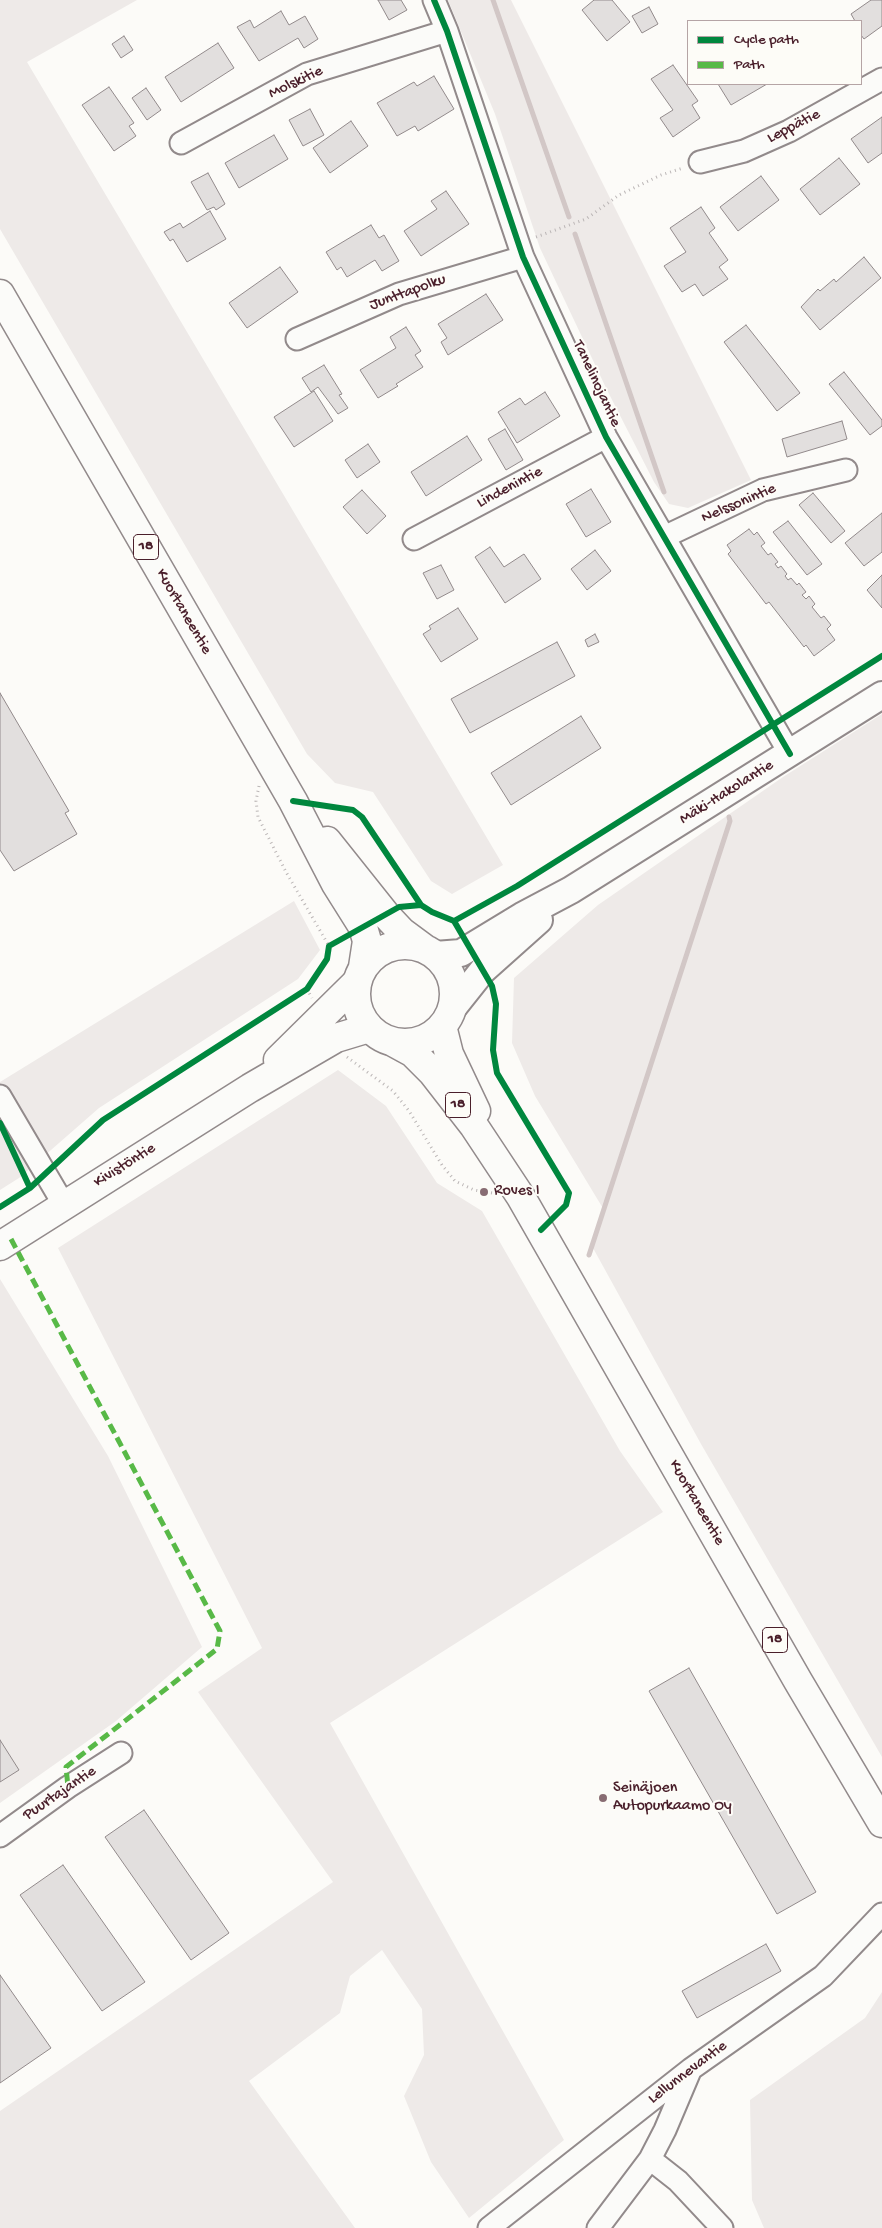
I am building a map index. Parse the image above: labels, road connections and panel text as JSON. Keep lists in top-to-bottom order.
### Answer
{
  "streets": {
    "main road": ["18", "Kuortaneentie", "Kivistöntie"],
    "street": [
      "Molskitie",
      "Leppätie",
      "Junttapolku",
      "Tanelinojantie",
      "Lindenintie",
      "Nelssonintie",
      "Mäki-Hakolantie",
      "Puurtajantie",
      "Lellunnevantie"
    ]
  },
  "crossings": [
    ["Molskitie", "Tanelinojantie"],
    ["Junttapolku", "Tanelinojantie"],
    ["Tanelinojantie", "Lindenintie"],
    ["Tanelinojantie", "Nelssonintie"],
    ["Tanelinojantie", "Mäki-Hakolantie"],
    ["18", "Kuortaneentie"],
    ["18", "Mäki-Hakolantie"],
    ["18", "Kivistöntie"],
    ["Kuortaneentie", "Mäki-Hakolantie"],
    ["Kuortaneentie", "Kivistöntie"],
    ["Mäki-Hakolantie", "Kivistöntie"]
  ],
  "places": ["Roves I", "Seinäjoen Autopurkaamo Oy"],
  "legend": ["Cycle path", "Path"]
}
